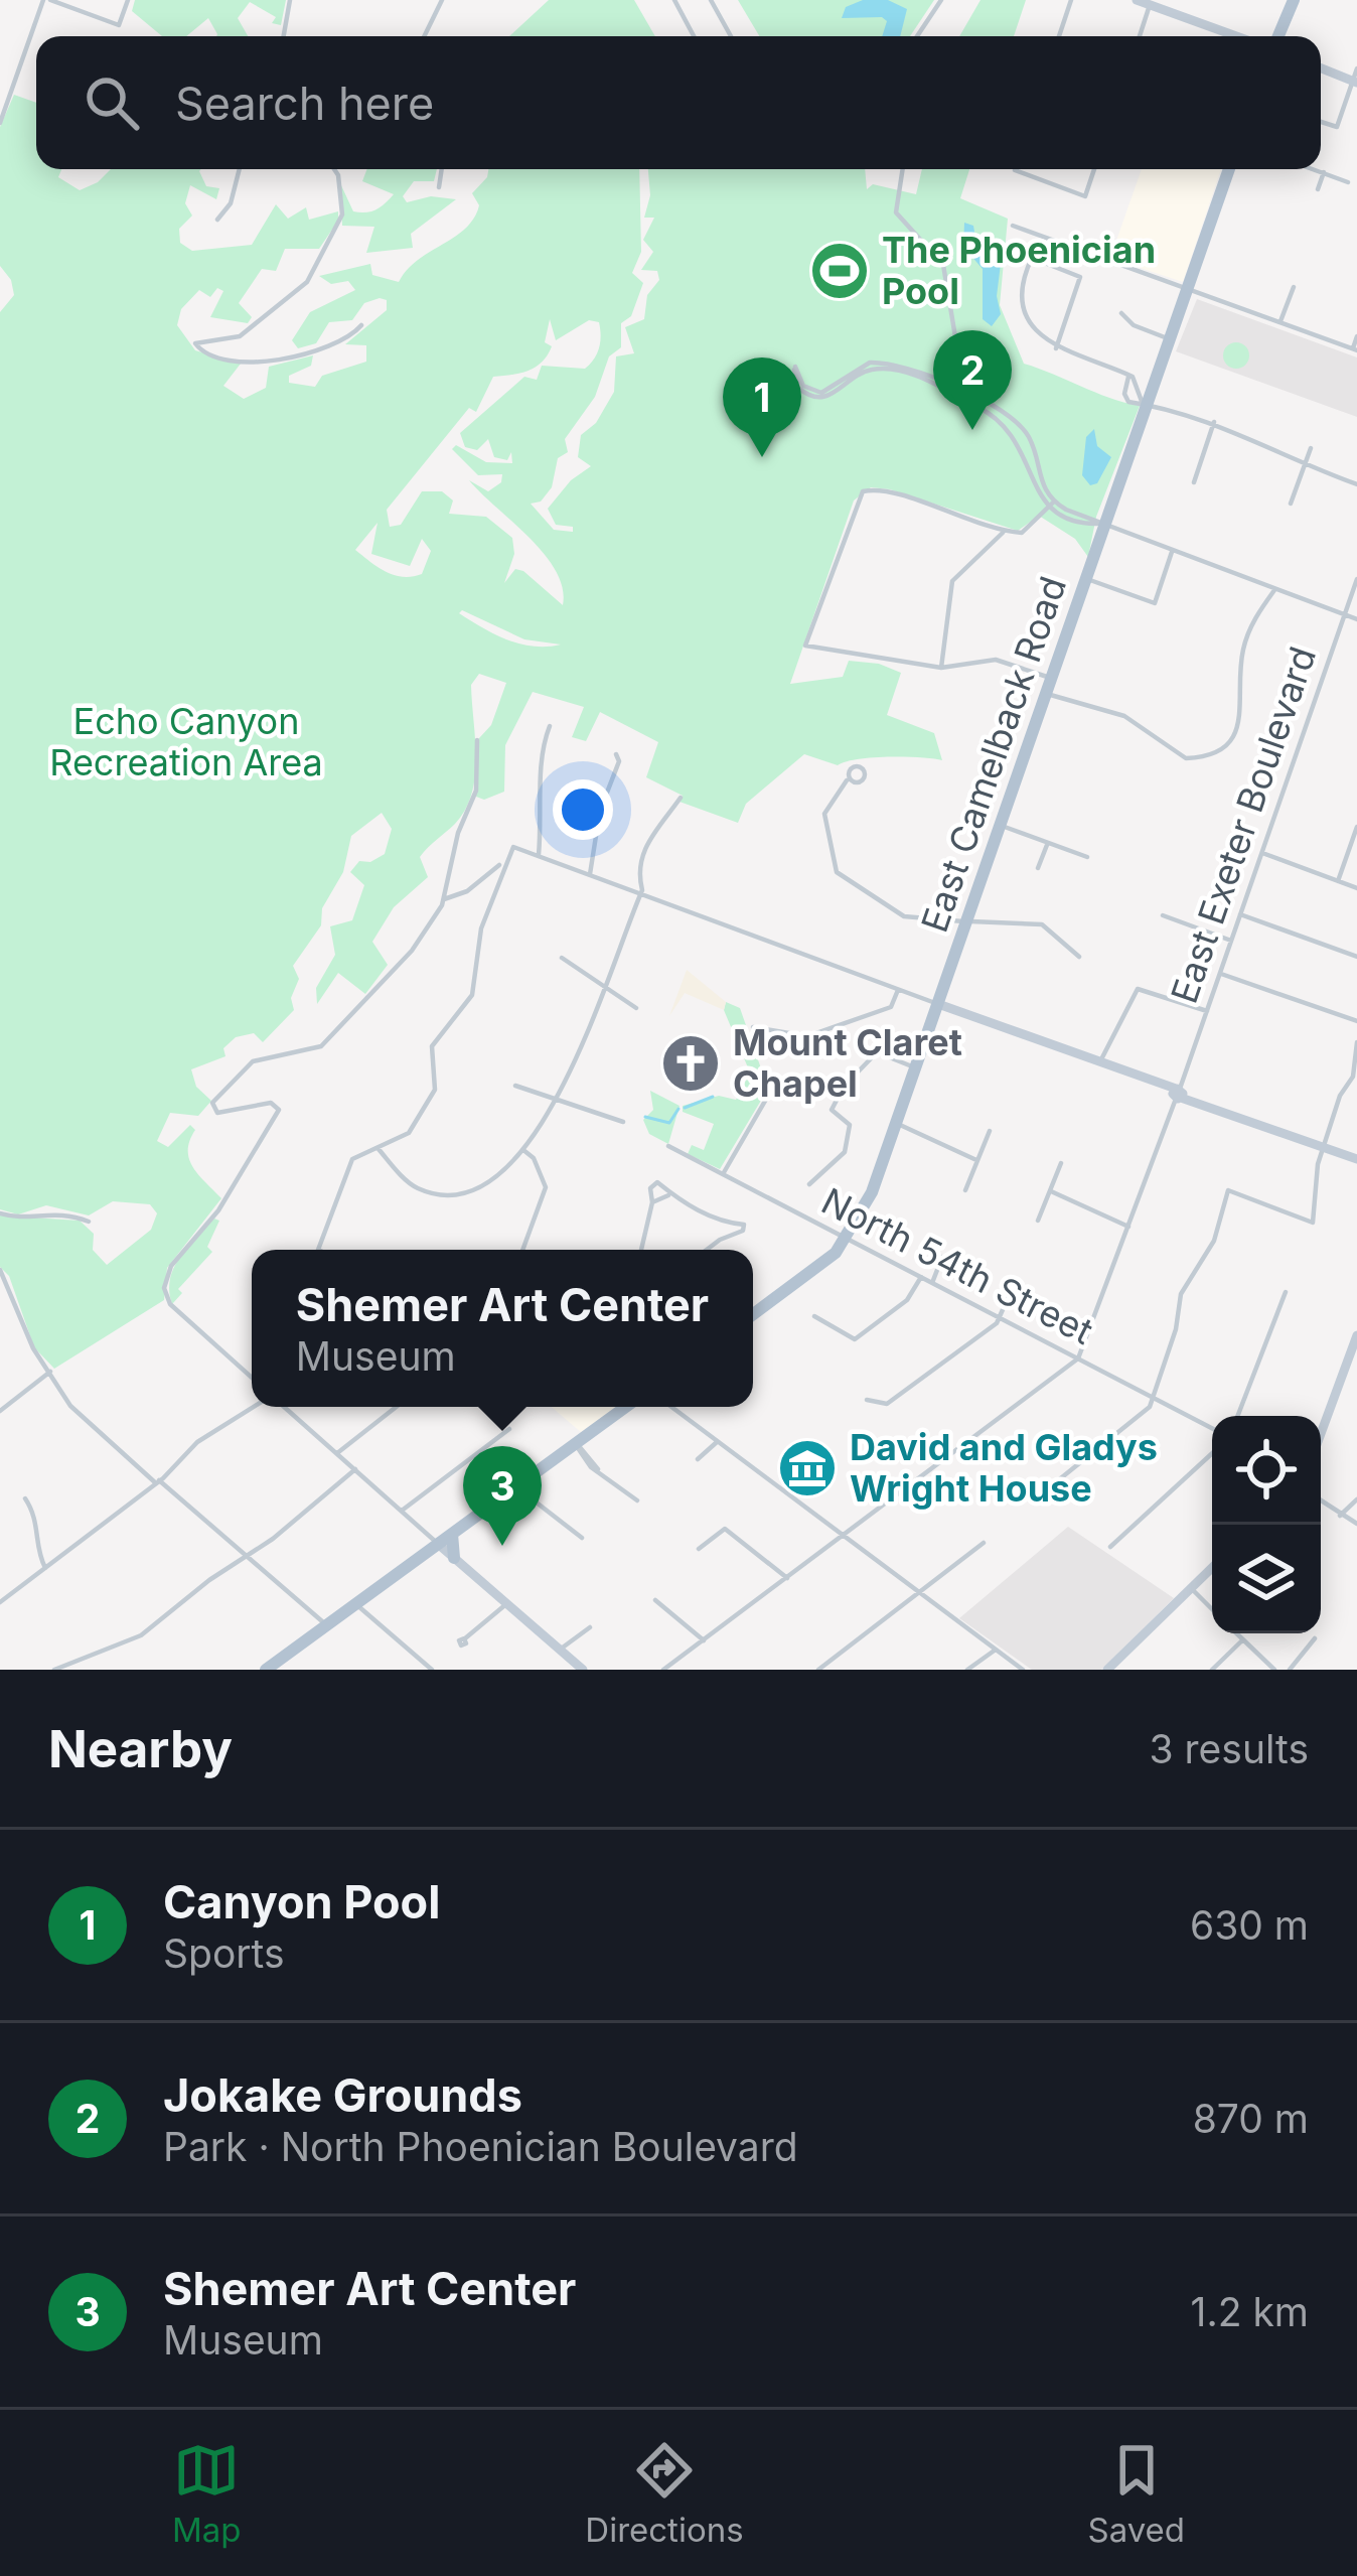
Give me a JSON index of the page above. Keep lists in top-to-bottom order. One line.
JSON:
{"streets":{"main road":["East Camelback Road"],"street":["East Exeter Boulevard","North 54th Street"]},"crossings":[["East Camelback Road","North 54th Street"],["East Exeter Boulevard","North 54th Street"]],"parks":["Echo Canyon Recreation Area"],"places":{"sports":["The Phoenician Pool"],"church":["Mount Claret Chapel"],"museum":["David and Gladys Wright House"]},"page":{"search":"Search here","pins":["2","1","3"],"popup":["Shemer Art Center","Museum"],"heading":["Nearby","3 results"],"list":[{"mark":"1","name":"Canyon Pool","note":"Sports","value":"630 m"},{"mark":"2","name":"Jokake Grounds","note":"Park · North Phoenician Boulevard","value":"870 m"},{"mark":"3","name":"Shemer Art Center","note":"Museum","value":"1.2 km"}],"nav":["Map","Directions","Saved"]}}
